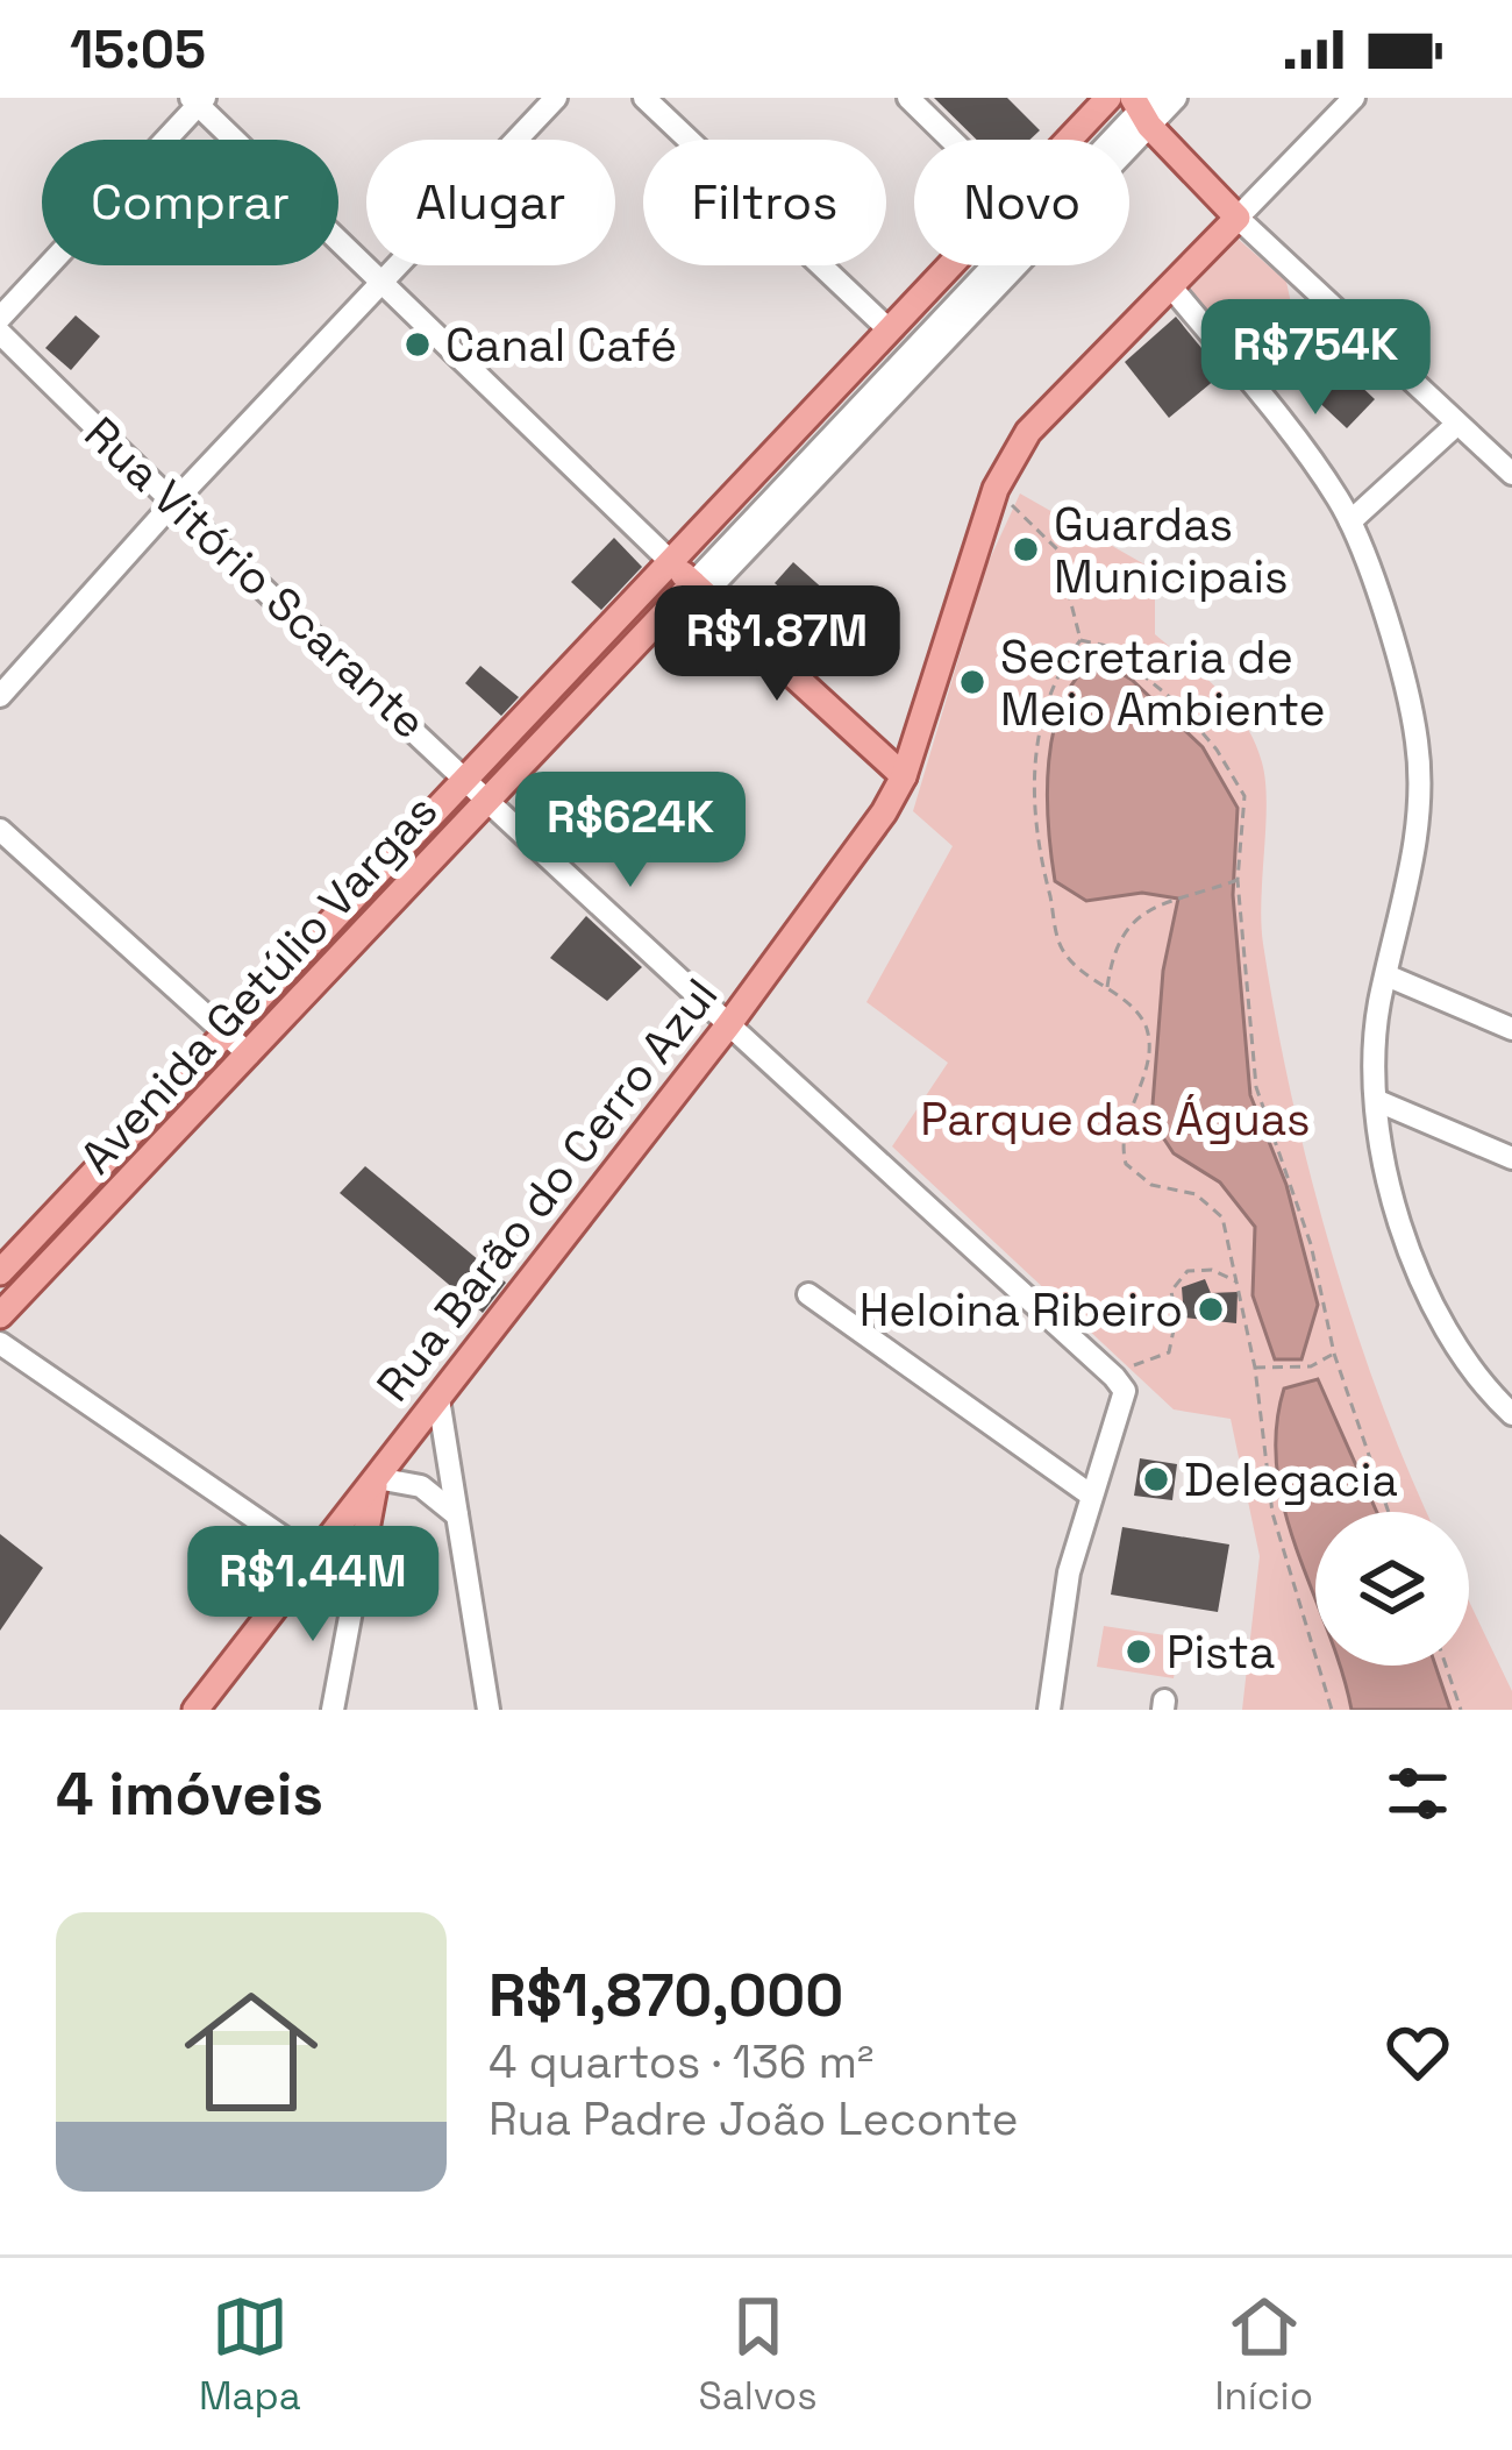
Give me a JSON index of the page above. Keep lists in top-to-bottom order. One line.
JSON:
{"streets":{"main road":["Avenida Getúlio Vargas","Rua Barão do Cerro Azul"],"street":["Rua Vitório Scarante"]},"crossings":[["Rua Vitório Scarante","Avenida Getúlio Vargas"],["Rua Vitório Scarante","Rua Barão do Cerro Azul"]],"parks":["Parque das Águas"],"places":["Canal Café","Guardas Municipais","Secretaria de Meio Ambiente","Heloina Ribeiro","Delegacia","Pista"],"page":{"status":"15:05","chip":["Comprar","Alugar","Filtros","Novo"],"price":["R$754K","R$1.87M","R$624K","R$1.44M"],"heading":"4 imóveis","list":[{"name":"R$1,870,000","note":"4 quartos · 136 m² · Rua Padre João Leconte"}],"tabs":["Mapa","Salvos","Início"]}}
